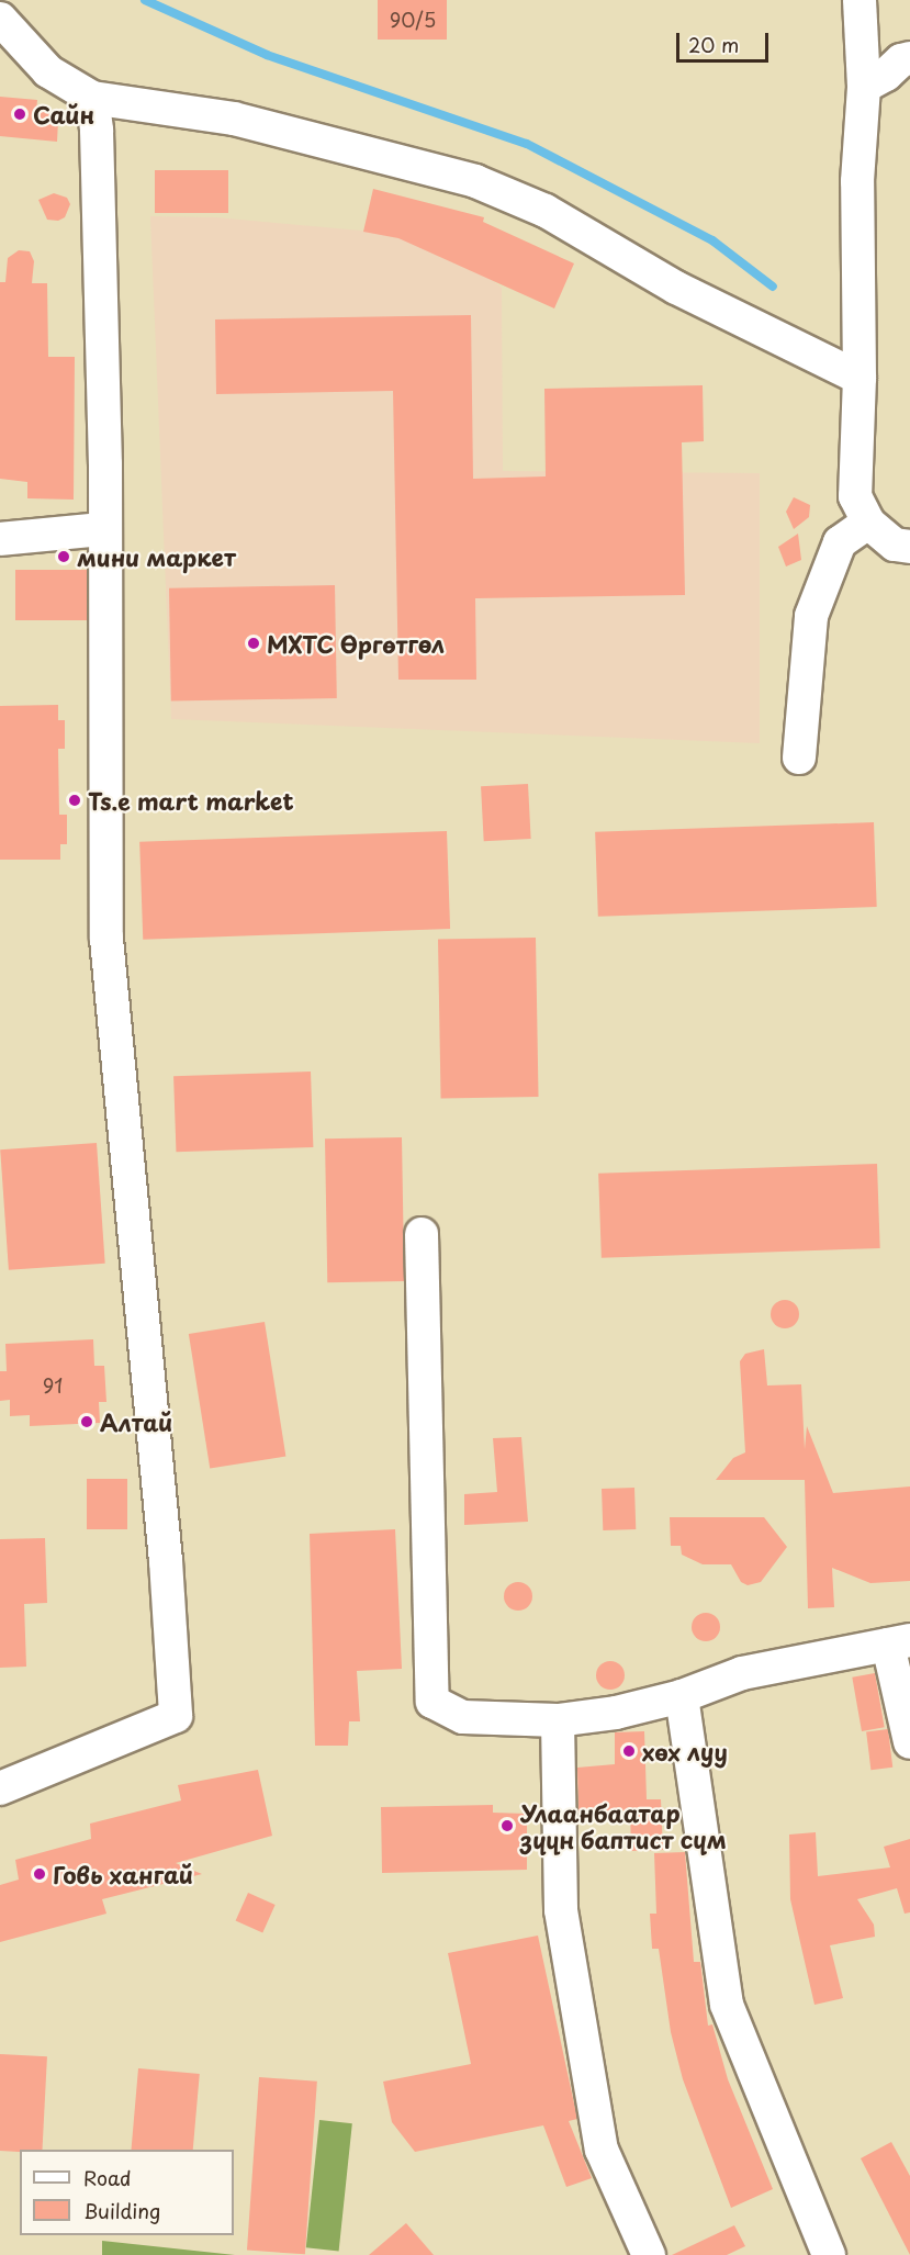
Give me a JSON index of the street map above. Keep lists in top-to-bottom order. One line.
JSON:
{"places":["Сайн","мини маркет","МХТС Өргөтгөл","Ts.e mart market","Алтай","хөх луу","Улаанбаатар зүүн баптист сүм","Говь хангай"],"house_numbers":["90/5","91"],"legend":["Road","Building"],"scale_bar":"20 m"}
